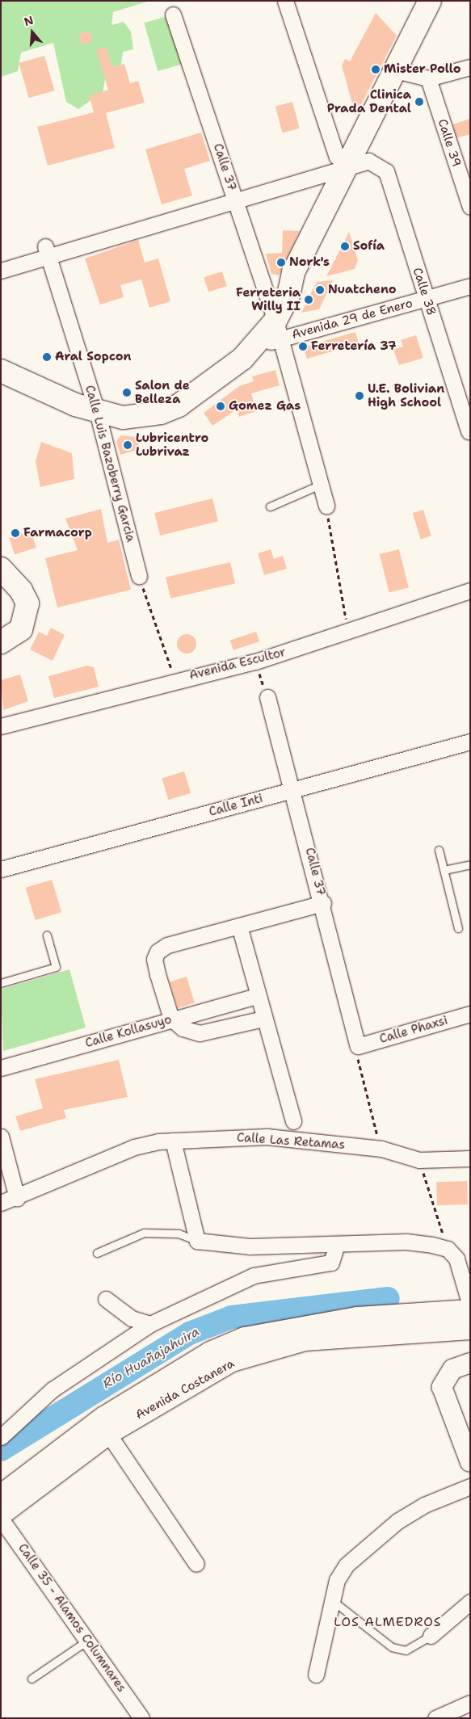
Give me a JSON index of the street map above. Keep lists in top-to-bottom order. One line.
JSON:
{"streets":{"main road":["Avenida Costanera"],"street":["Calle 39","Calle 37","Calle 38","Avenida 29 de Enero","Calle Luis Bazoberry Garcia","Avenida Escultor","Calle Inti","Calle Phaxsi","Calle Kollasuyo","Calle Las Retamas","Calle 35 - Alamos Columnares"]},"crossings":[["Calle 37","Avenida 29 de Enero"],["Calle 37","Calle Inti"],["Calle 37","Calle Phaxsi"],["Calle 38","Avenida 29 de Enero"]],"districts":["LOS ALMEDROS"],"water":["Río Huañajahuira"],"places":["Mister Pollo","Clinica Prada Dental","Sofía","Nork's","Nuatcheno","Ferreteria Willy II","Ferretería 37","Aral Sopcon","Salon de Belleza","U.E. Bolivian High School","Gomez Gas","Lubricentro Lubrivaz","Farmacorp"],"north":"top"}
